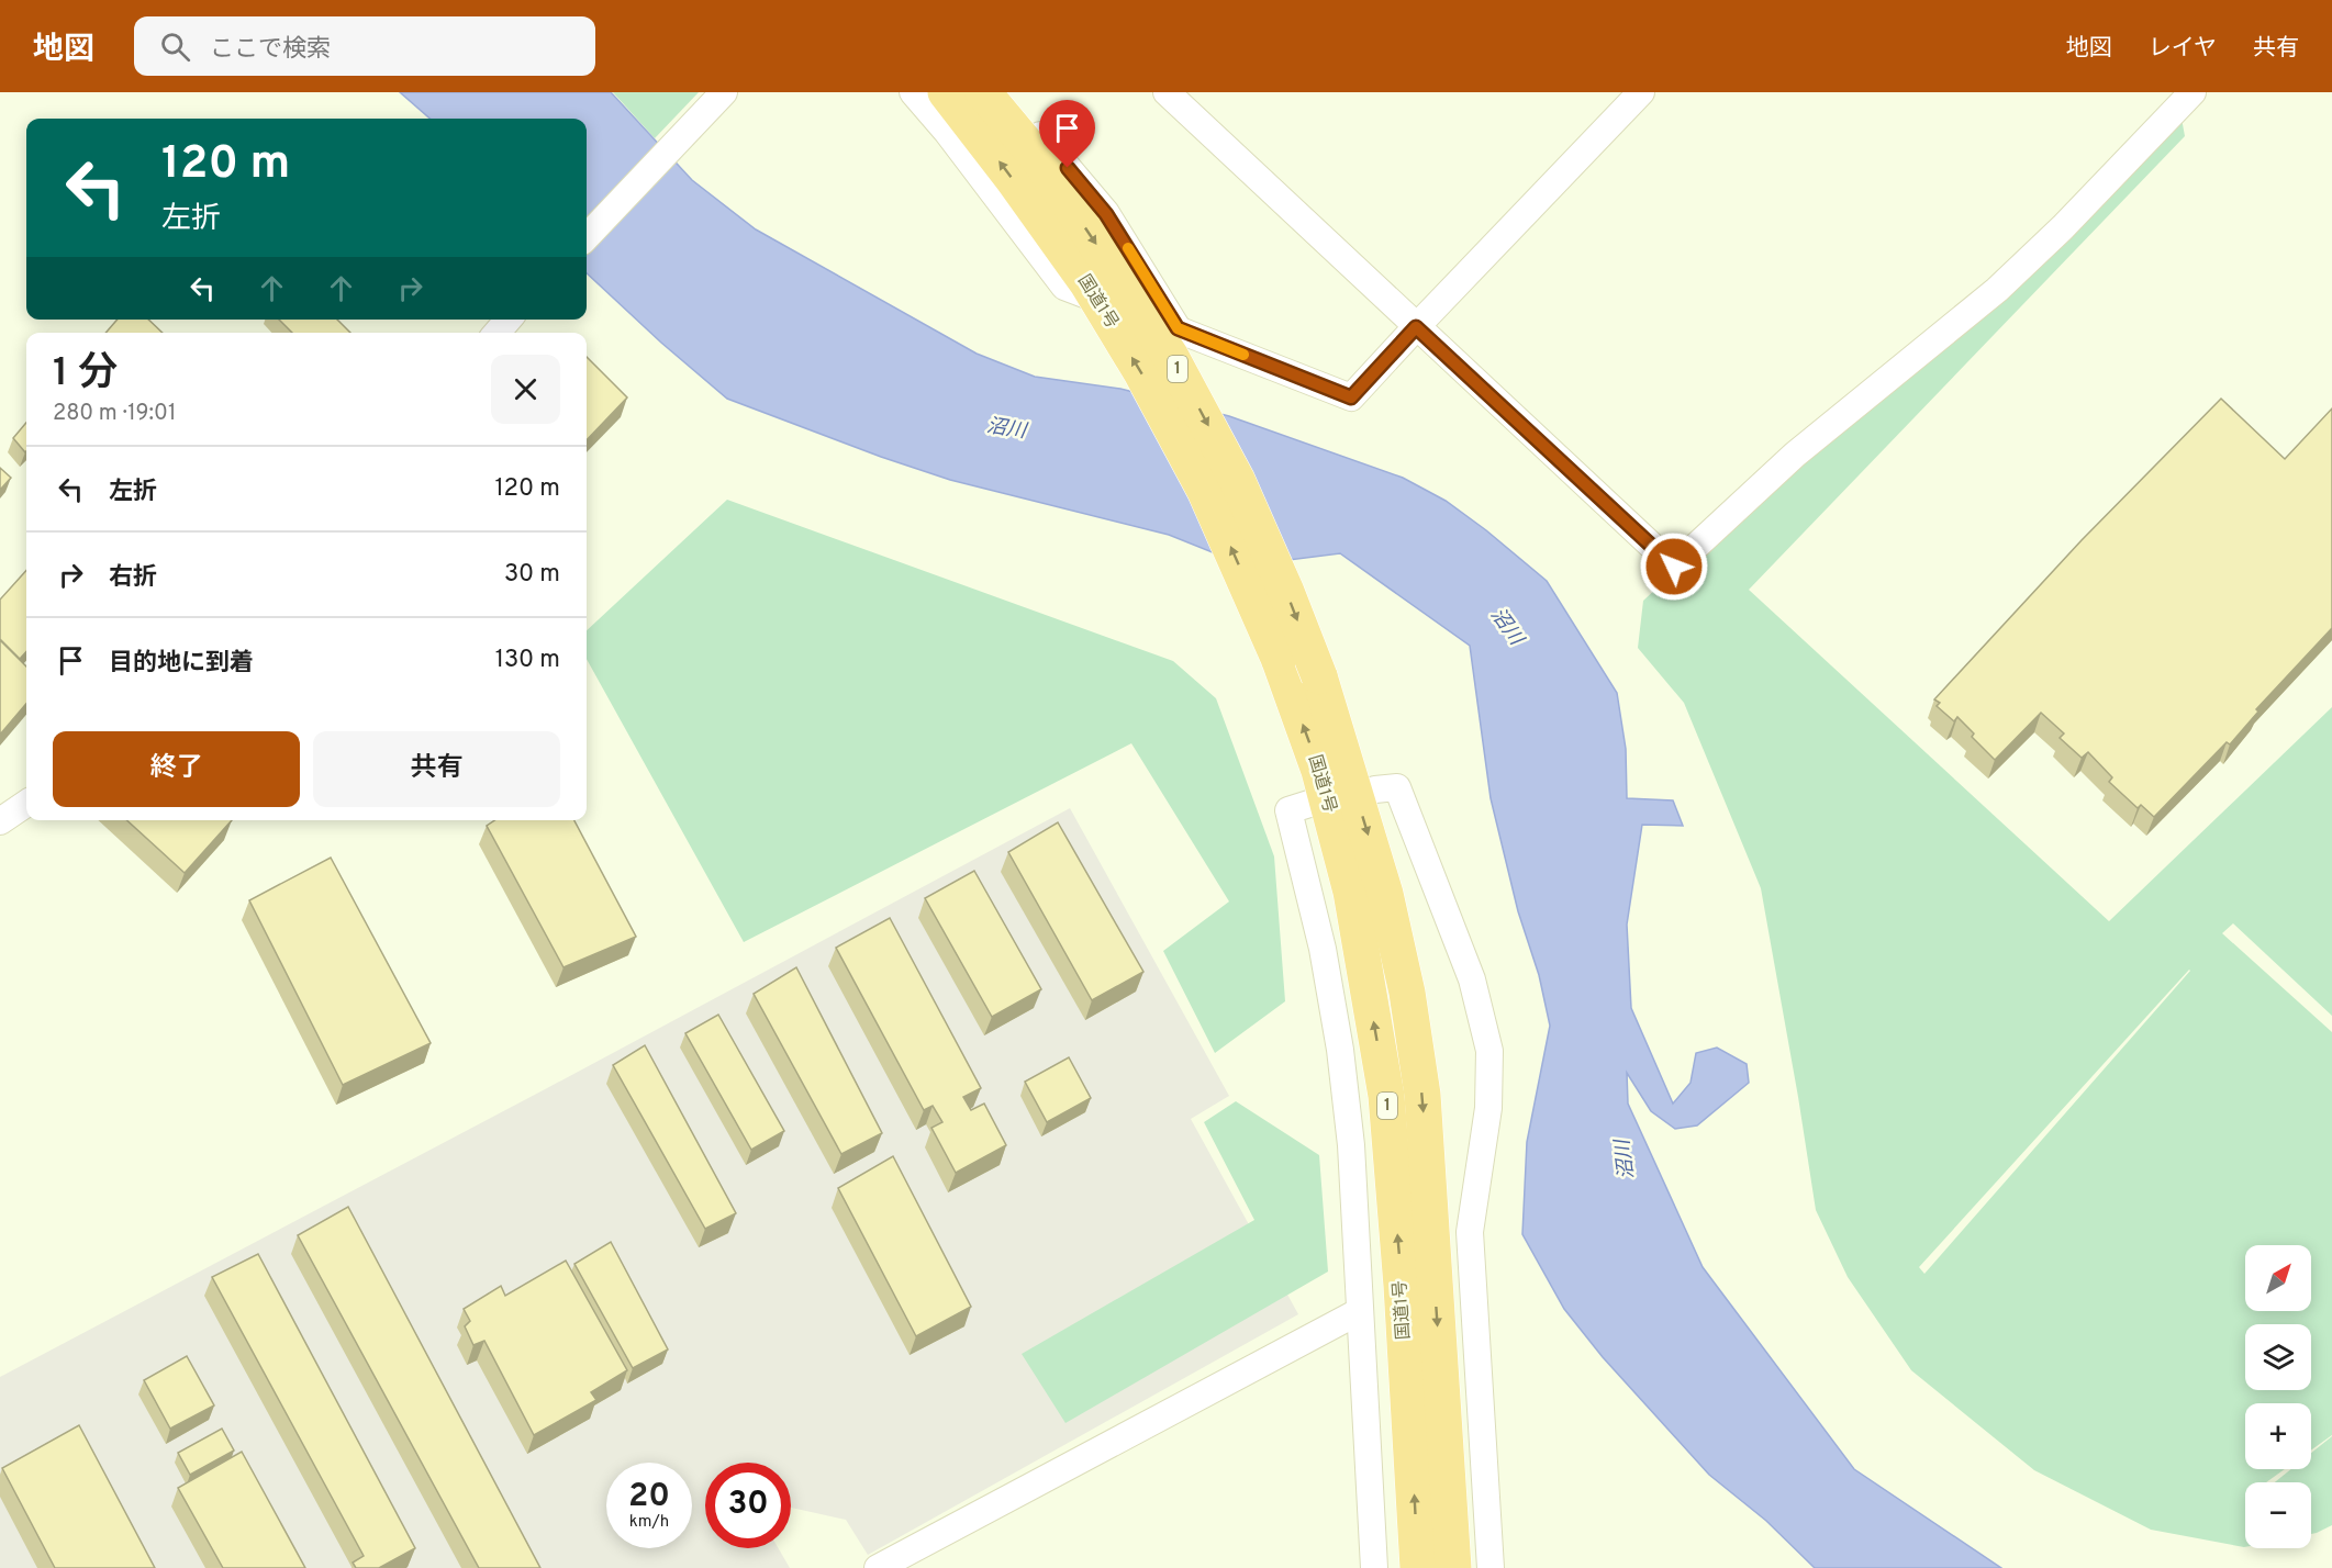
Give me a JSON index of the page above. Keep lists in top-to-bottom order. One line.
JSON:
{"streets":{"highway":["国道1号","1"]},"water":["沼川"],"north":"top right","page":{"header":"地図","search":"ここで検索","nav":["地図","レイヤ","共有"],"turn":["120 m","左折"],"heading":["1 分","280 m · 19:01"],"list":[{"name":"左折","value":"120 m"},{"name":"右折","value":"30 m"},{"name":"目的地に到着","value":"130 m"}],"buttons":["終了","共有"],"map_buttons":["+","−"],"speed":"20 km/h","limit":"30"}}
